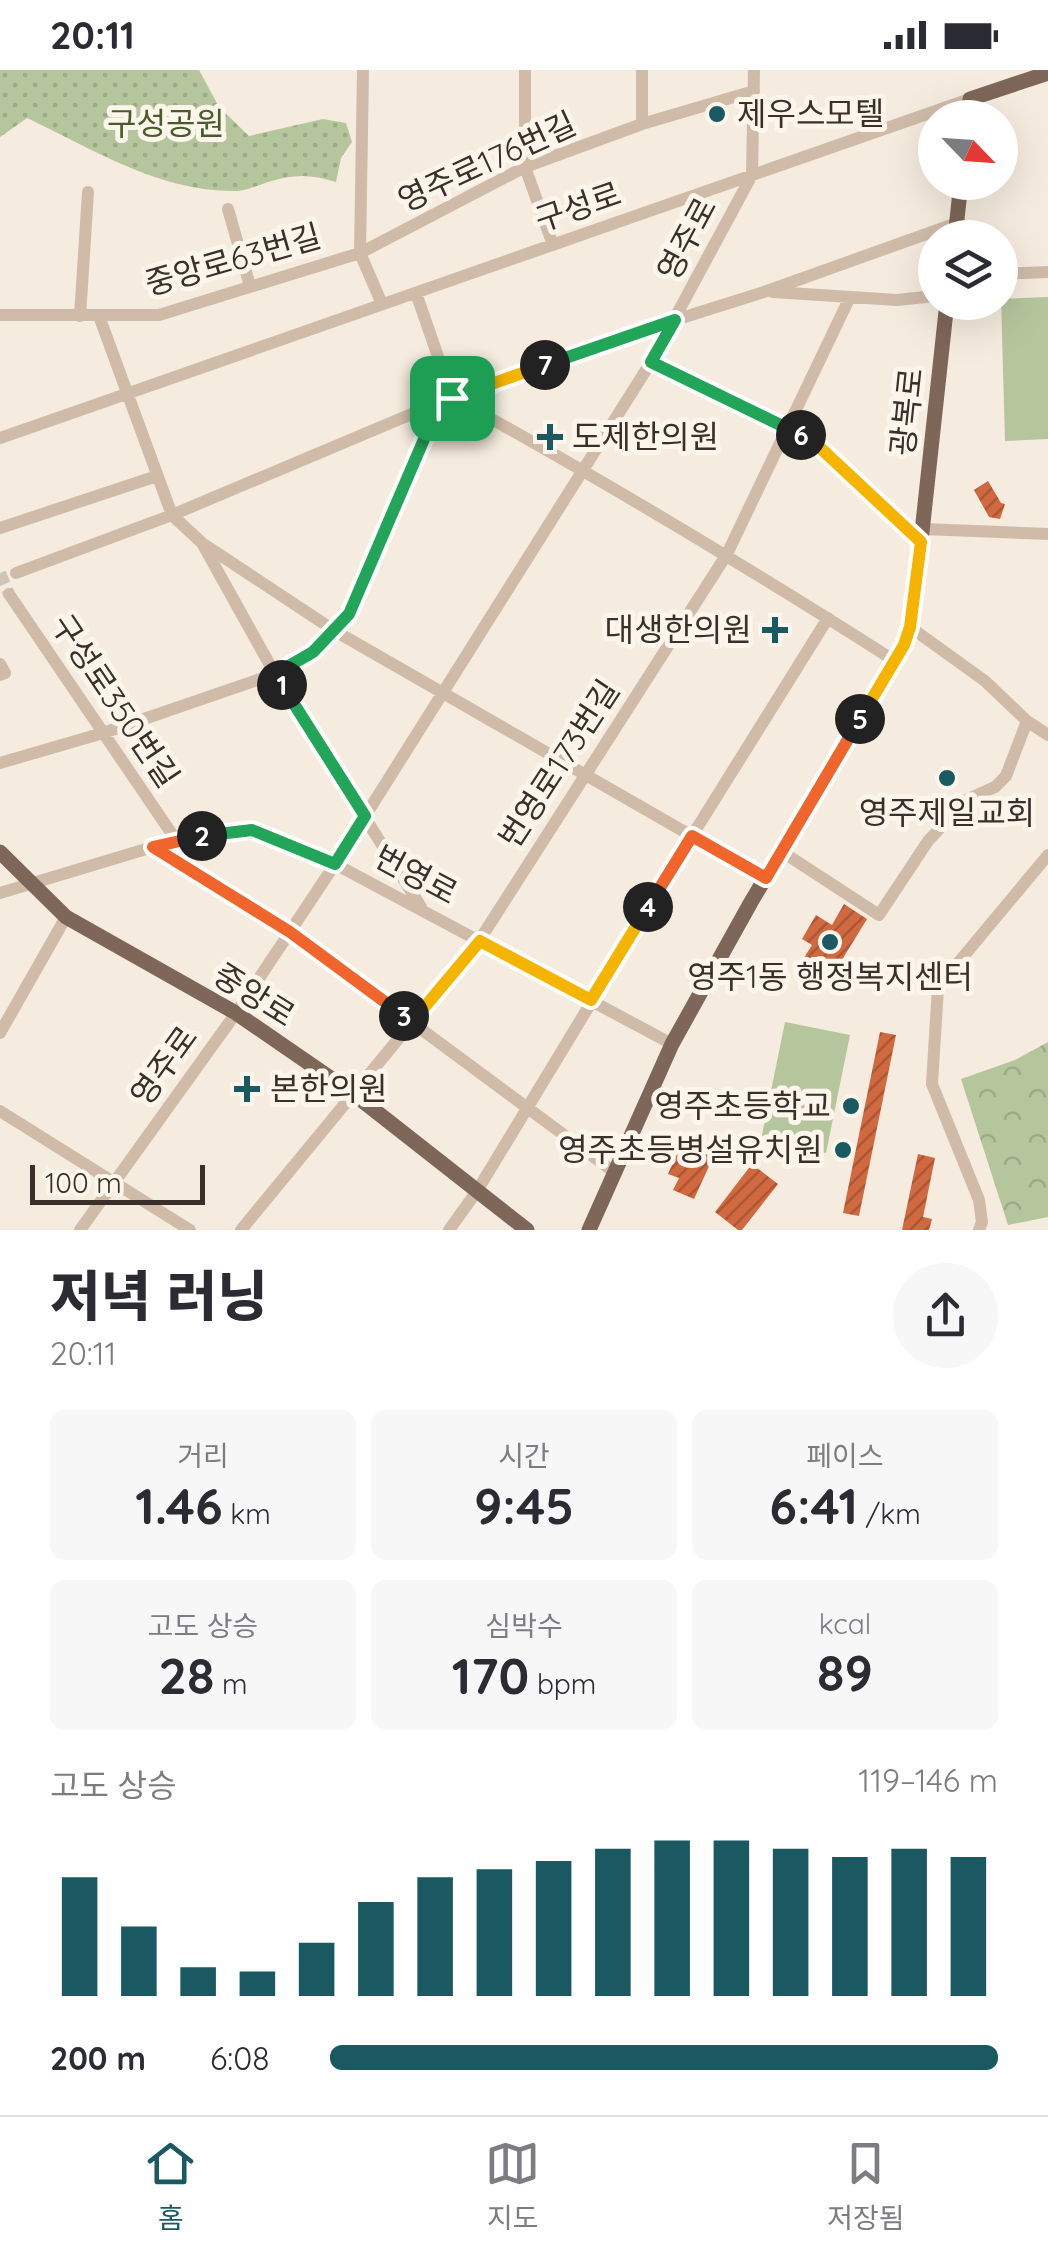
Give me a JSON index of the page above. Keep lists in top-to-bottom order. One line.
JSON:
{"streets":{"main road":["구성로","광복로","중앙로"],"street":["영주로176번길","영주로","중앙로63번길","구성로350번길","번영로173번길","번영로"]},"crossings":[["영주로176번길","영주로"],["영주로176번길","중앙로63번길"],["구성로","영주로"],["영주로","번영로"],["영주로","중앙로"],["광복로","번영로"],["구성로350번길","번영로"],["번영로173번길","번영로"],["번영로","중앙로"]],"parks":["구성공원"],"places":{"other":["제우스모텔","영주제일교회","영주1동 행정복지센터","영주초등학교","영주초등병설유치원"],"health":["도제한의원","대생한의원","본한의원"]},"scale_bar":"100 m","north":"bottom right","page":{"status":"20:11","pins":["7","6","1","5","2","4","3"],"scale":"100 m","heading":["저녁 러닝","20:11"],"stats":[["거리","1.46 km"],["시간","9:45"],["페이스","6:41 /km"],["고도 상승","28 m"],["심박수","170 bpm"],["kcal","89"]],"chart":["고도 상승","119–146 m"],"list":[{"name":"200 m","note":"6:08"}],"tabs":["홈","지도","저장됨"]}}
